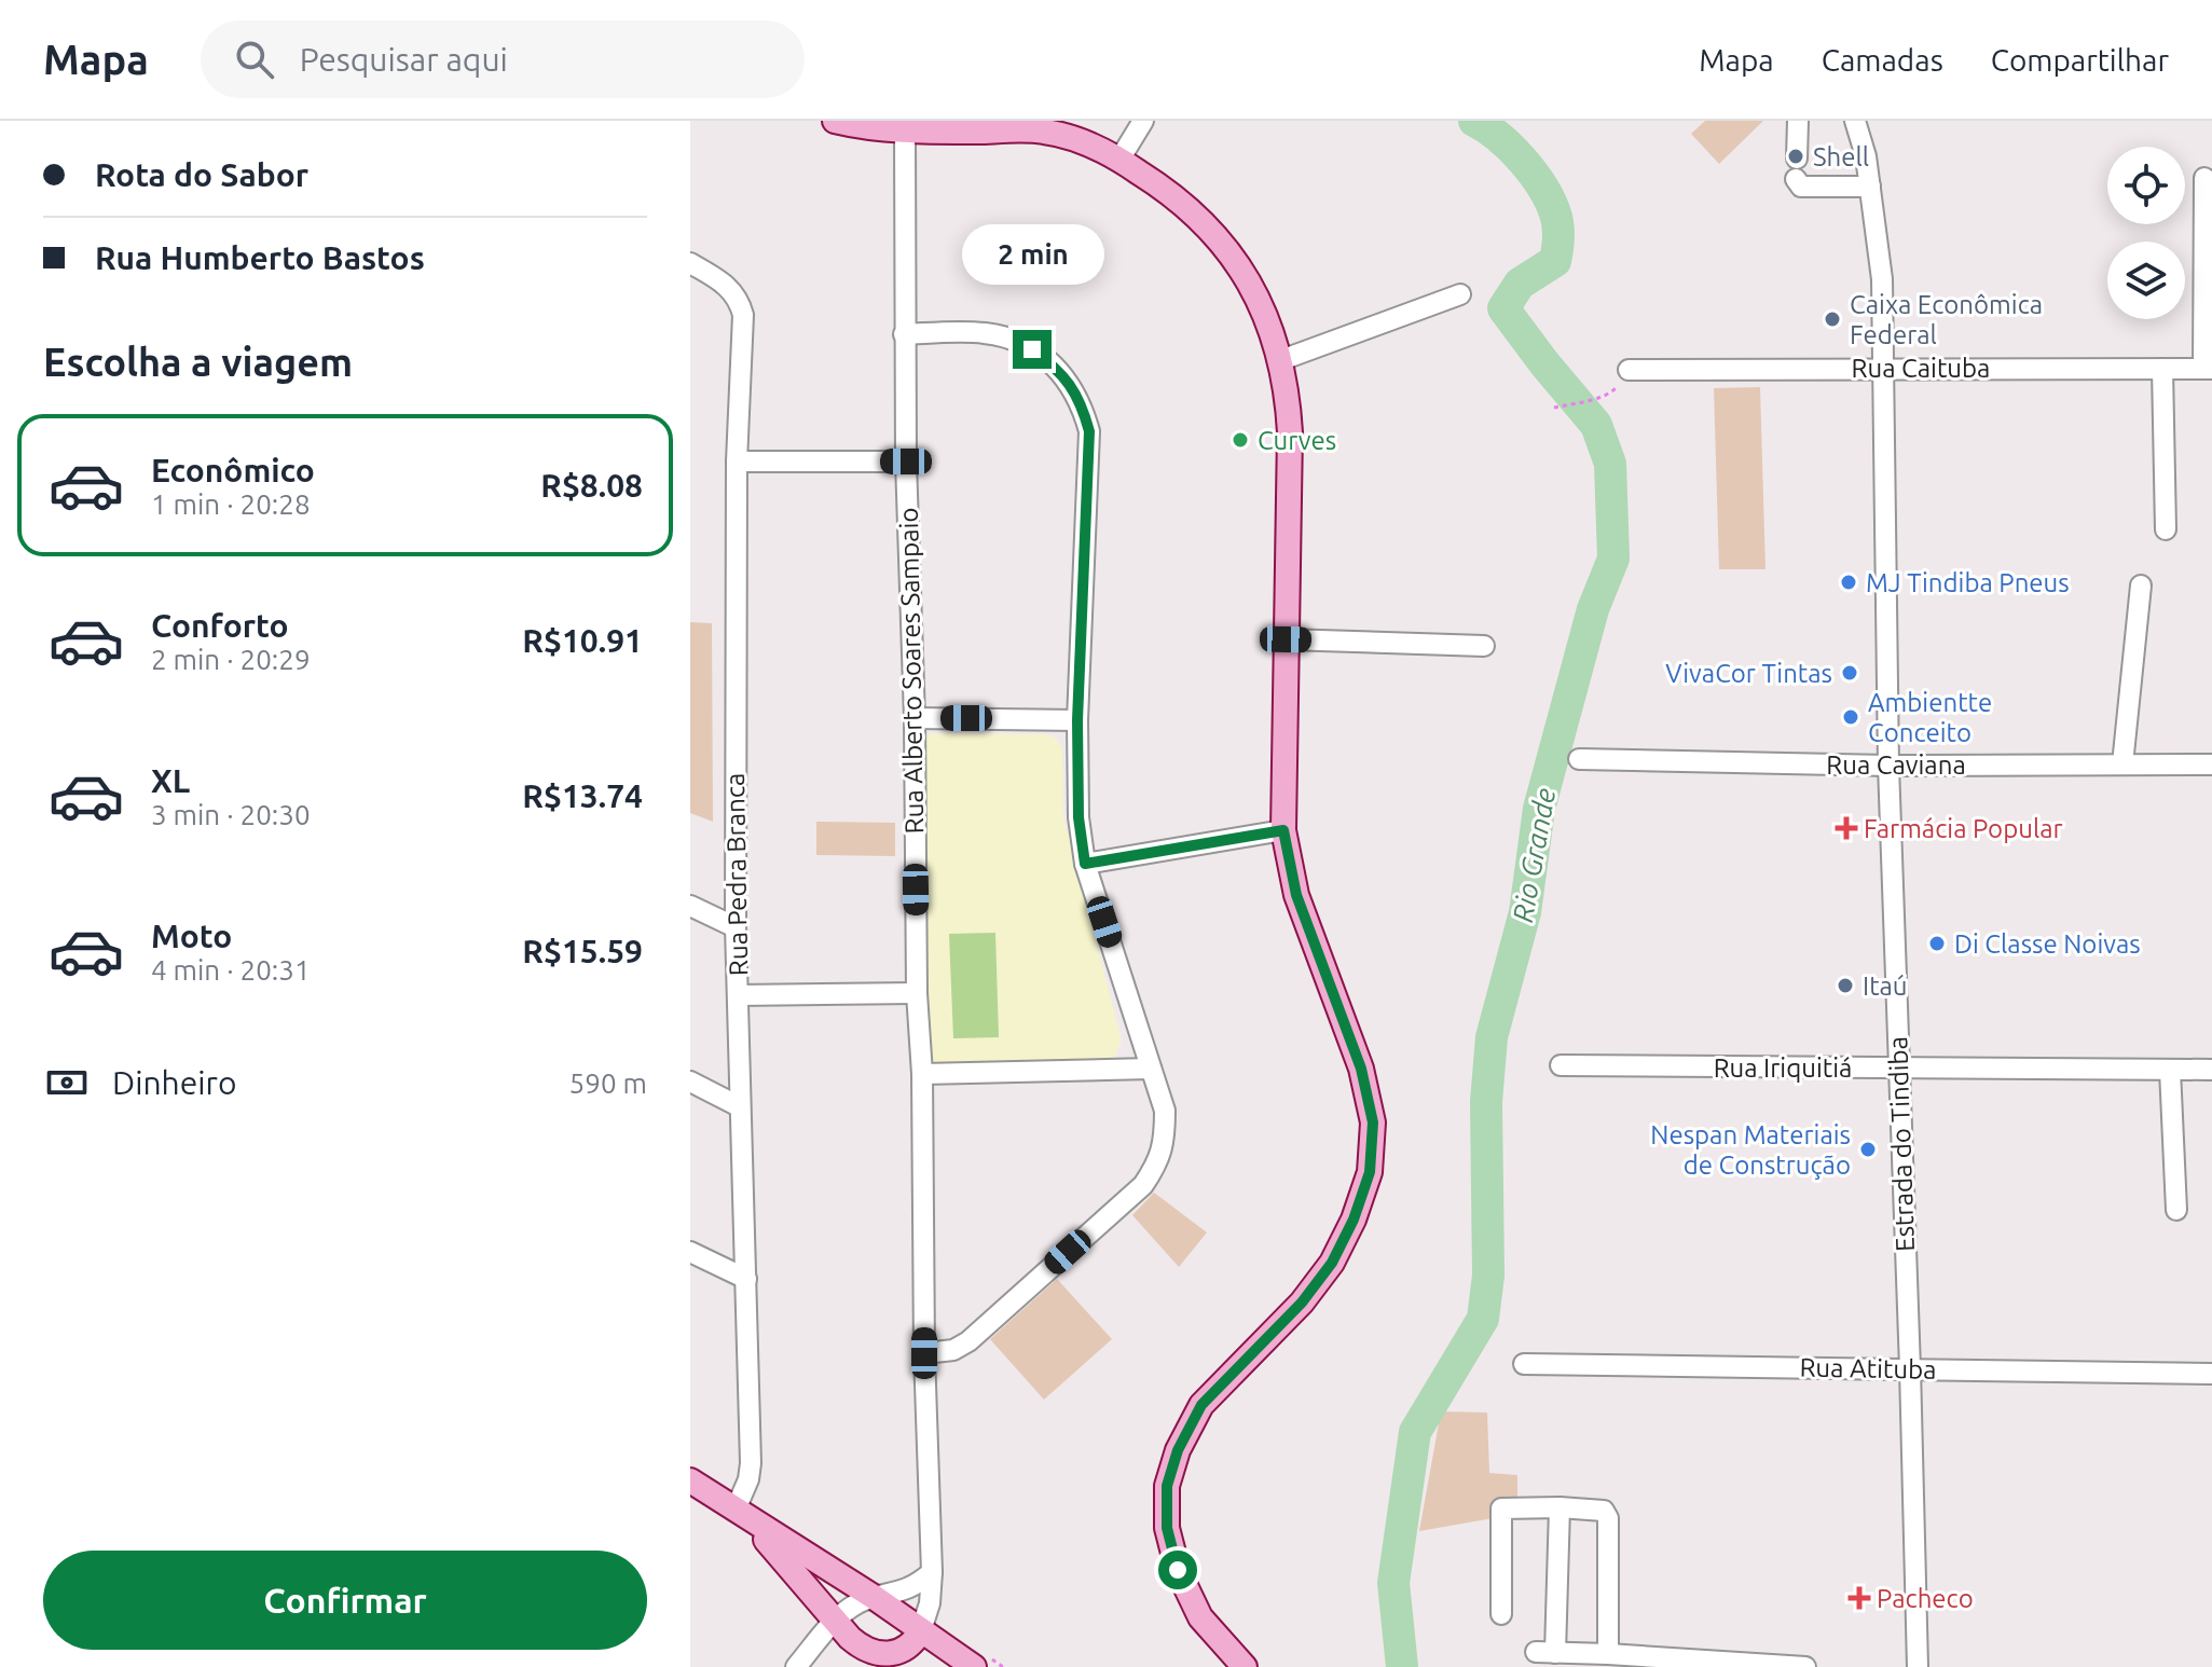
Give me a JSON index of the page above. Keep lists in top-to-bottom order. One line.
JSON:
{"streets":{"street":["Rua Caituba","Rua Alberto Soares Sampaio","Rua Caviana","Rua Pedra Branca","Rua Iriquitiá","Estrada do Tindiba","Rua Atituba"]},"crossings":[["Rua Caituba","Estrada do Tindiba"],["Rua Caviana","Estrada do Tindiba"],["Rua Iriquitiá","Estrada do Tindiba"],["Estrada do Tindiba","Rua Atituba"]],"water":["Rio Grande"],"places":{"other":["Shell","Caixa Econômica Federal","Curves","MJ Tindiba Pneus","VivaCor Tintas","Ambientte Conceito","Di Classe Noivas","Itaú","Nespan Materiais de Construção"],"health":["Farmácia Popular","Pacheco"]},"page":{"header":"Mapa","search":"Pesquisar aqui","nav":["Mapa","Camadas","Compartilhar"],"banner":["Rota do Sabor","Rua Humberto Bastos"],"bubble":"2 min","heading":"Escolha a viagem","list":[{"name":"Econômico","note":"1 min · 20:28","value":"R$8.08"},{"name":"Conforto","note":"2 min · 20:29","value":"R$10.91"},{"name":"XL","note":"3 min · 20:30","value":"R$13.74"},{"name":"Moto","note":"4 min · 20:31","value":"R$15.59"}],"pay":["Dinheiro","590 m"],"buttons":"Confirmar"}}
